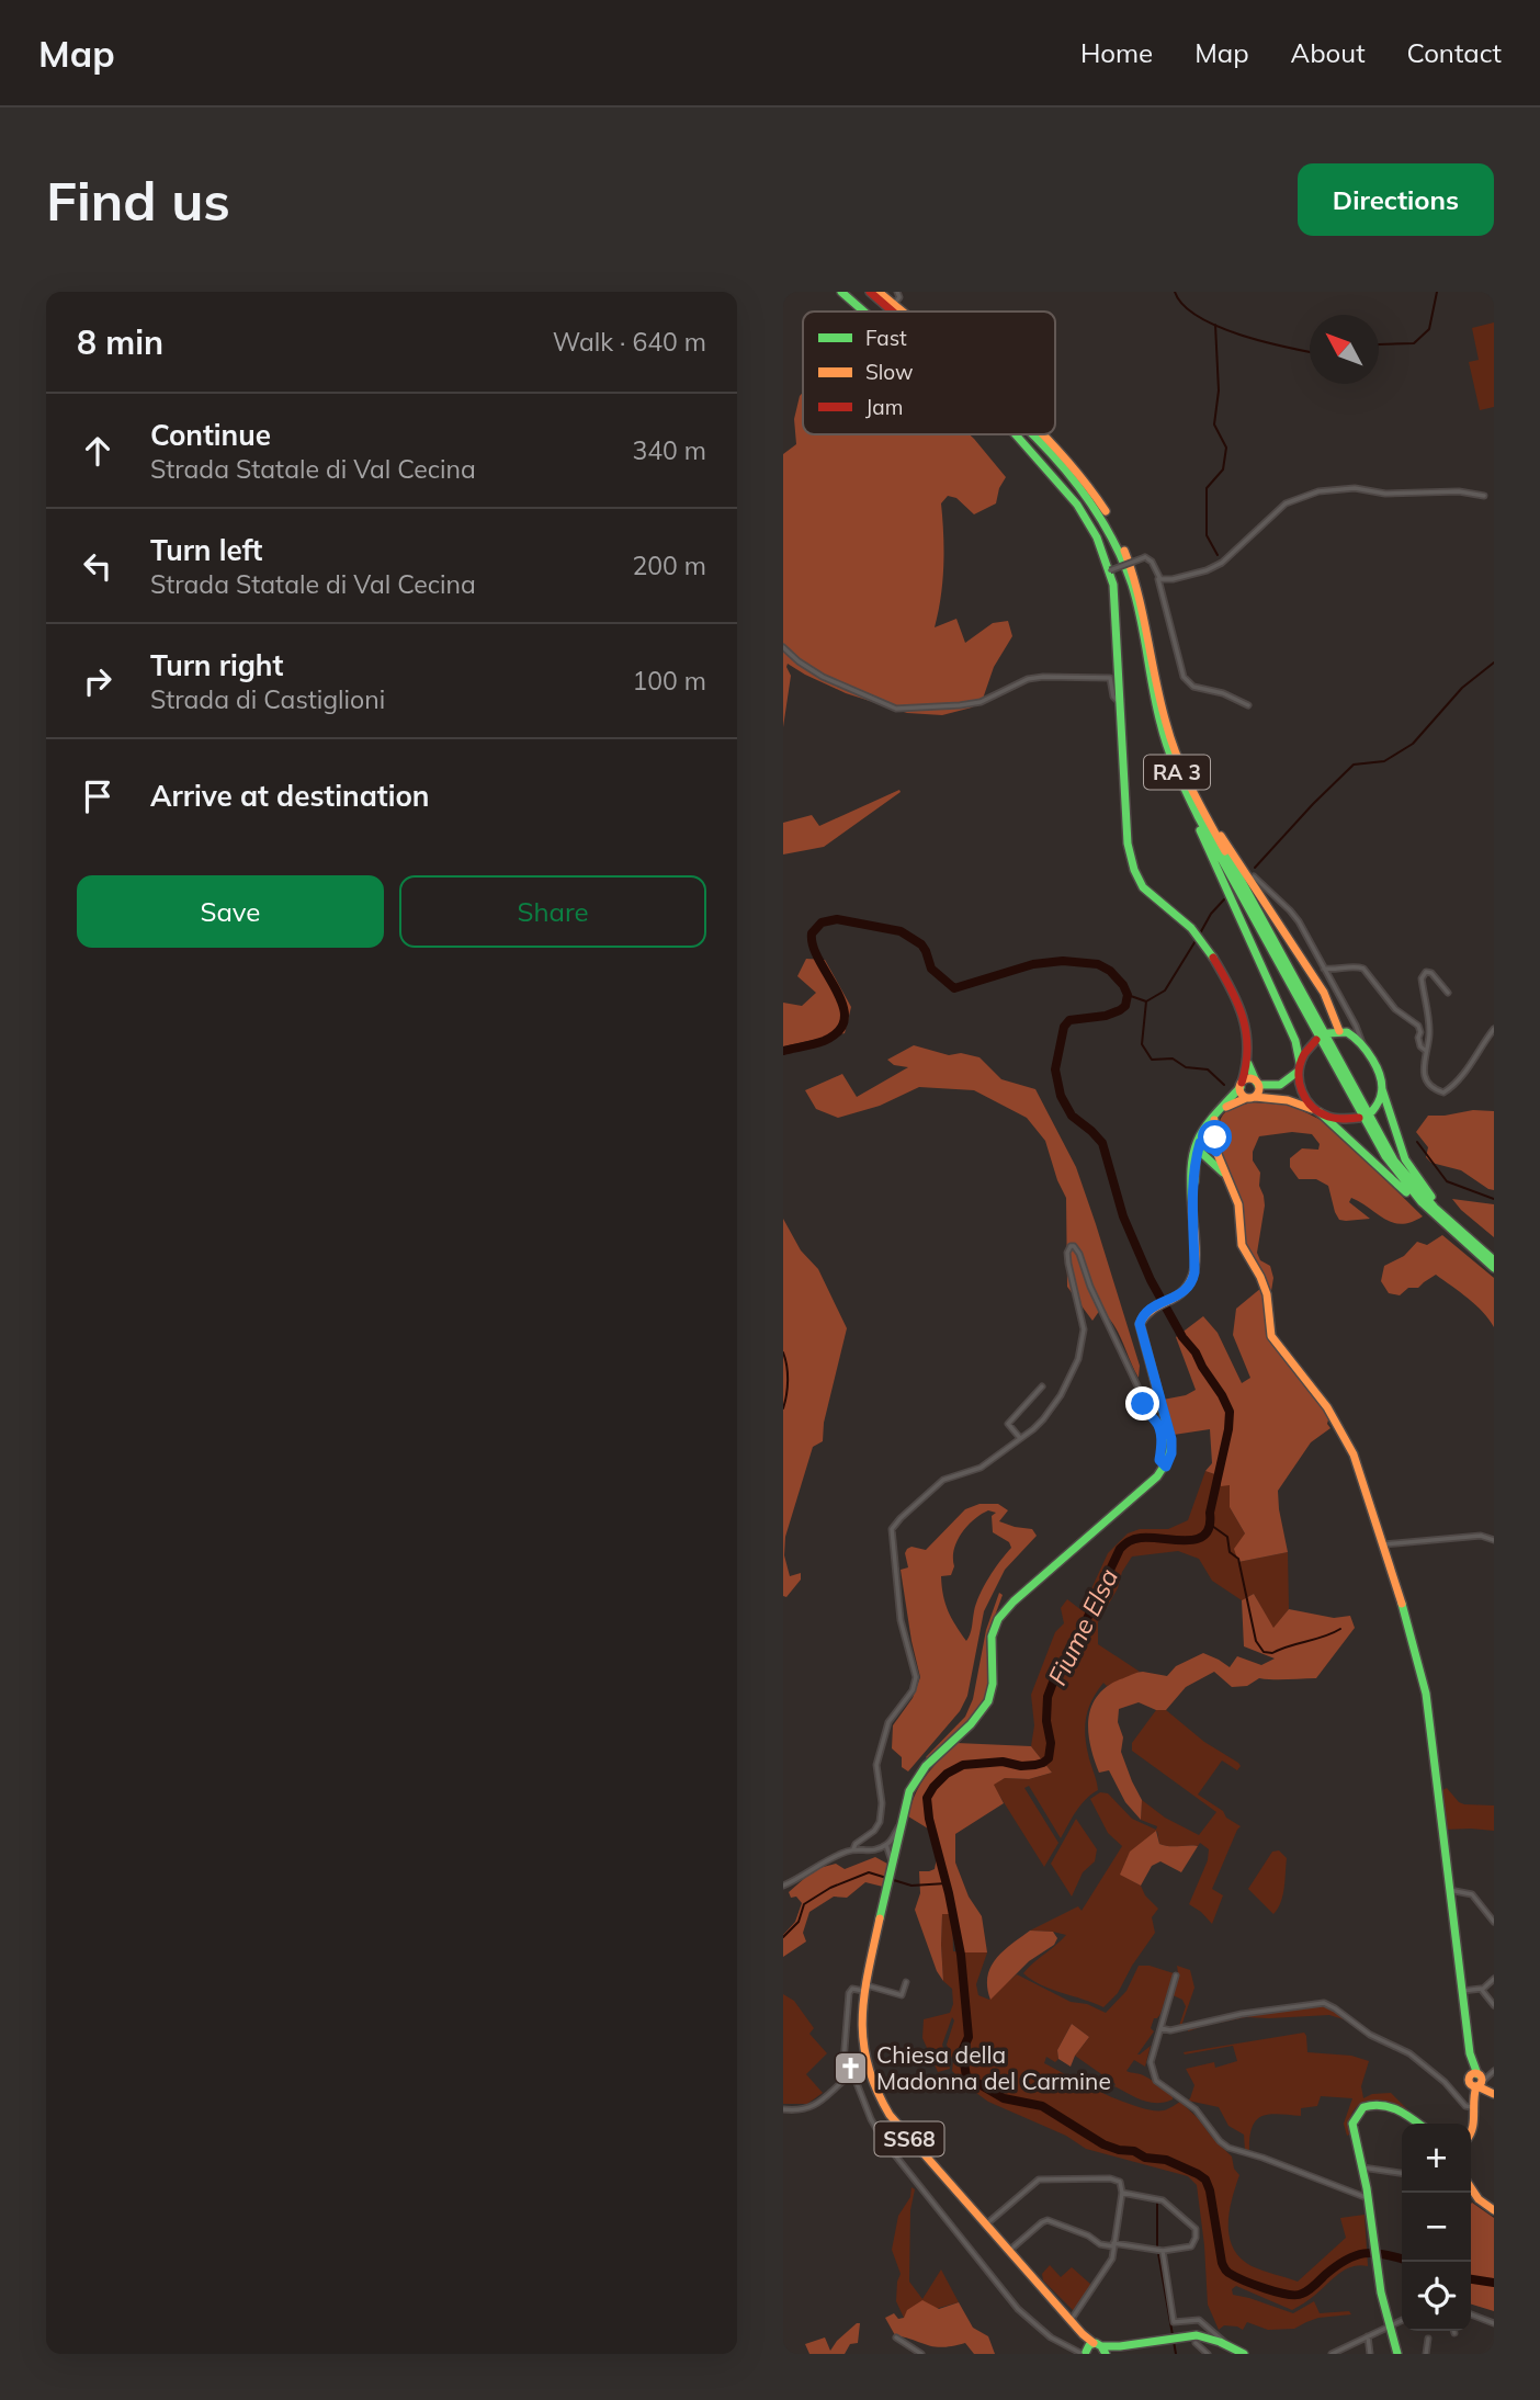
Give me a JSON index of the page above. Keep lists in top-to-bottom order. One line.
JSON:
{"streets":{"main road":["RA 3","SS68"]},"water":["Fiume Elsa"],"places":{"church":["Chiesa della Madonna del Carmine"]},"legend":["Fast","Slow","Jam"],"north":"top left","page":{"header":"Map","nav":["Home","Map","About","Contact"],"buttons":["Directions",["Save","Share"]],"title":"Find us","heading":["8 min","Walk · 640 m"],"list":[["Continue","Strada Statale di Val Cecina","340 m"],["Turn left","Strada Statale di Val Cecina","200 m"],["Turn right","Strada di Castiglioni","100 m"],"Arrive at destination"],"map_buttons":["+","−"]}}
